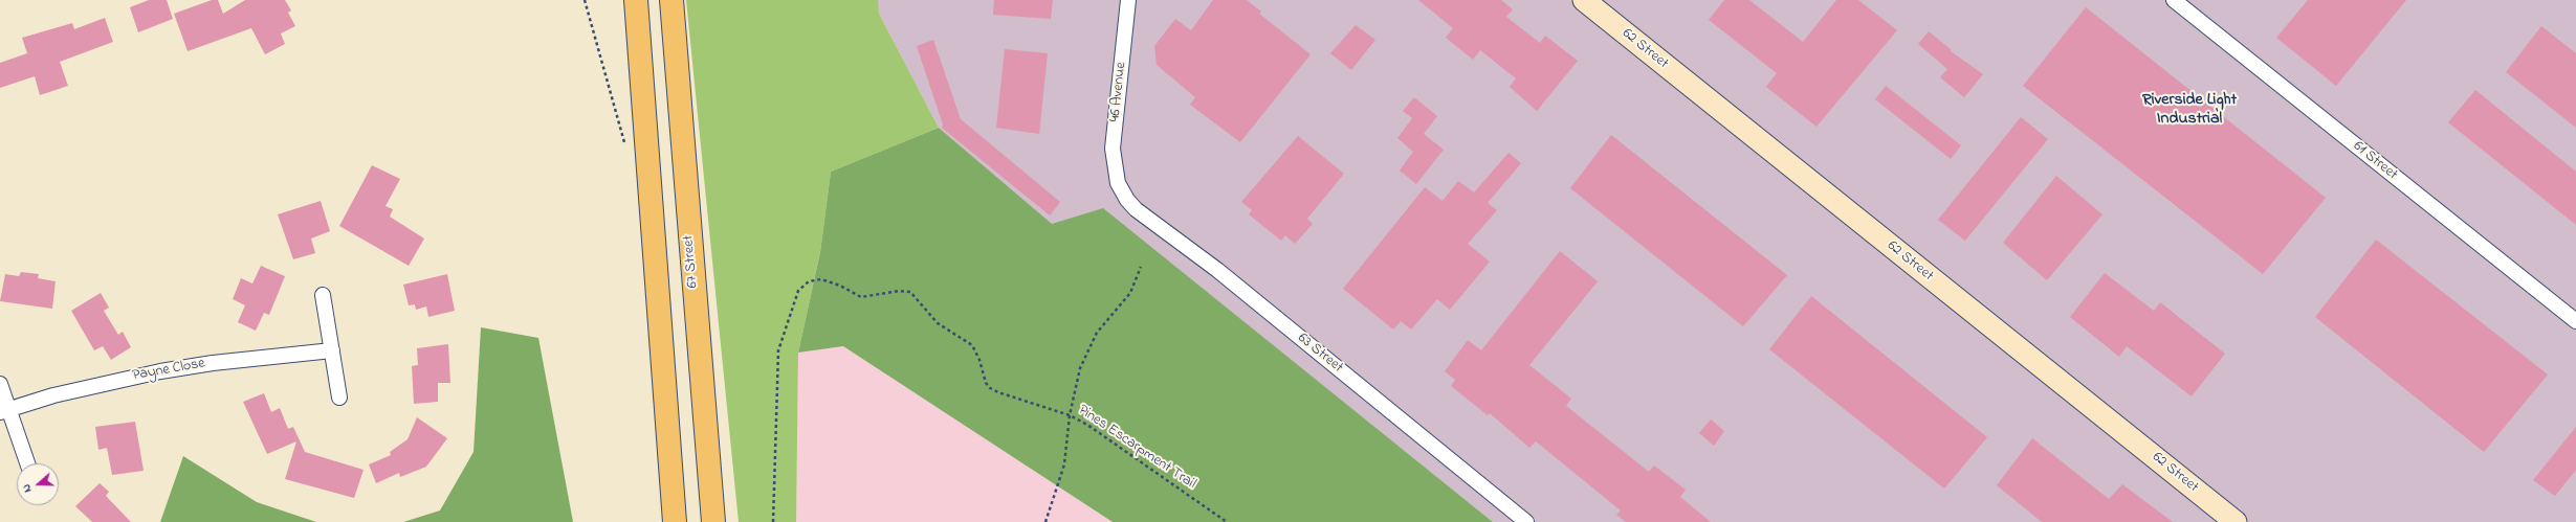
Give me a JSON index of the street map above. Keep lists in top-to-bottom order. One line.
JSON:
{"streets":{"main road":["67 Street"],"street":["62 Street","46 Avenue","61 Street","63 Street","Payne Close"],"path":["Pines Escarpment Trail"]},"crossings":[["46 Avenue","63 Street"]],"districts":["Riverside Light Industrial"],"north":"left"}
